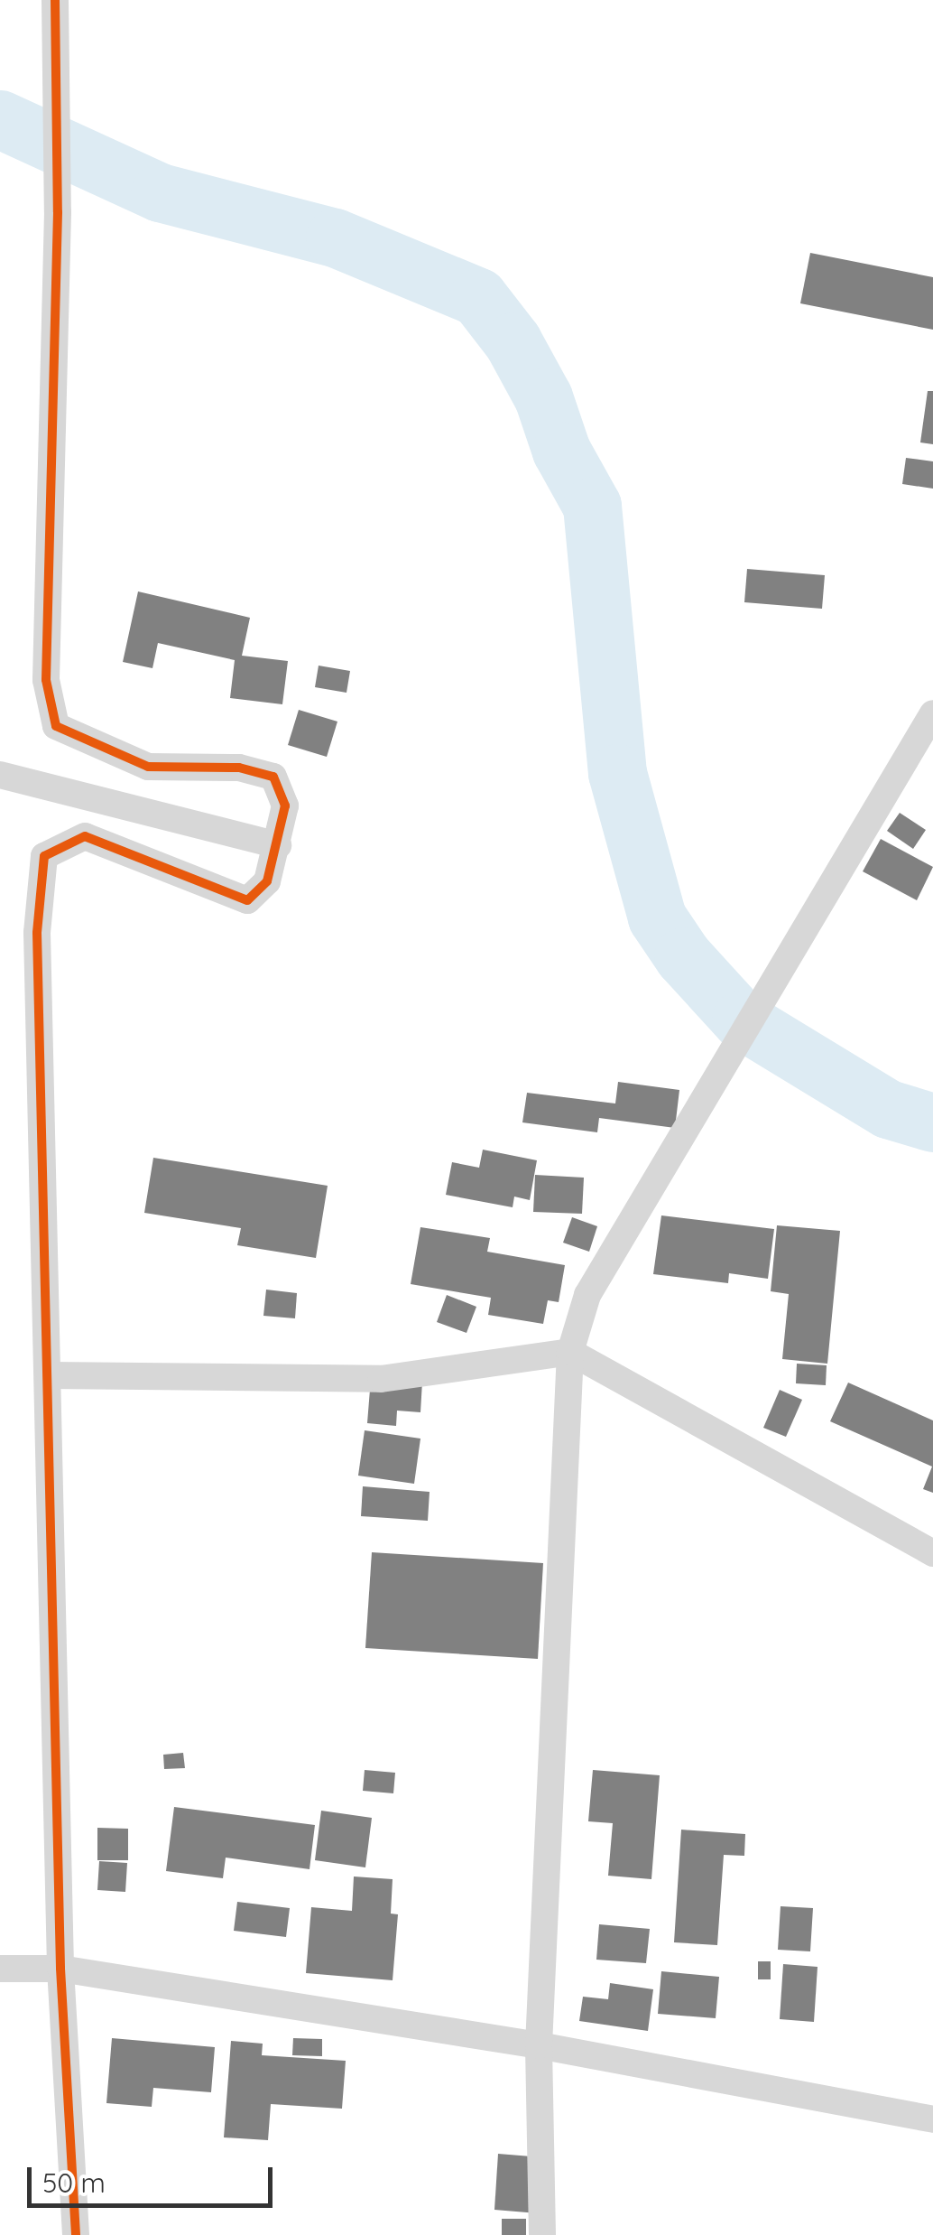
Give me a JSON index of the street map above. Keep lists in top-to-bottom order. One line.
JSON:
{"scale_bar":"50 m"}
